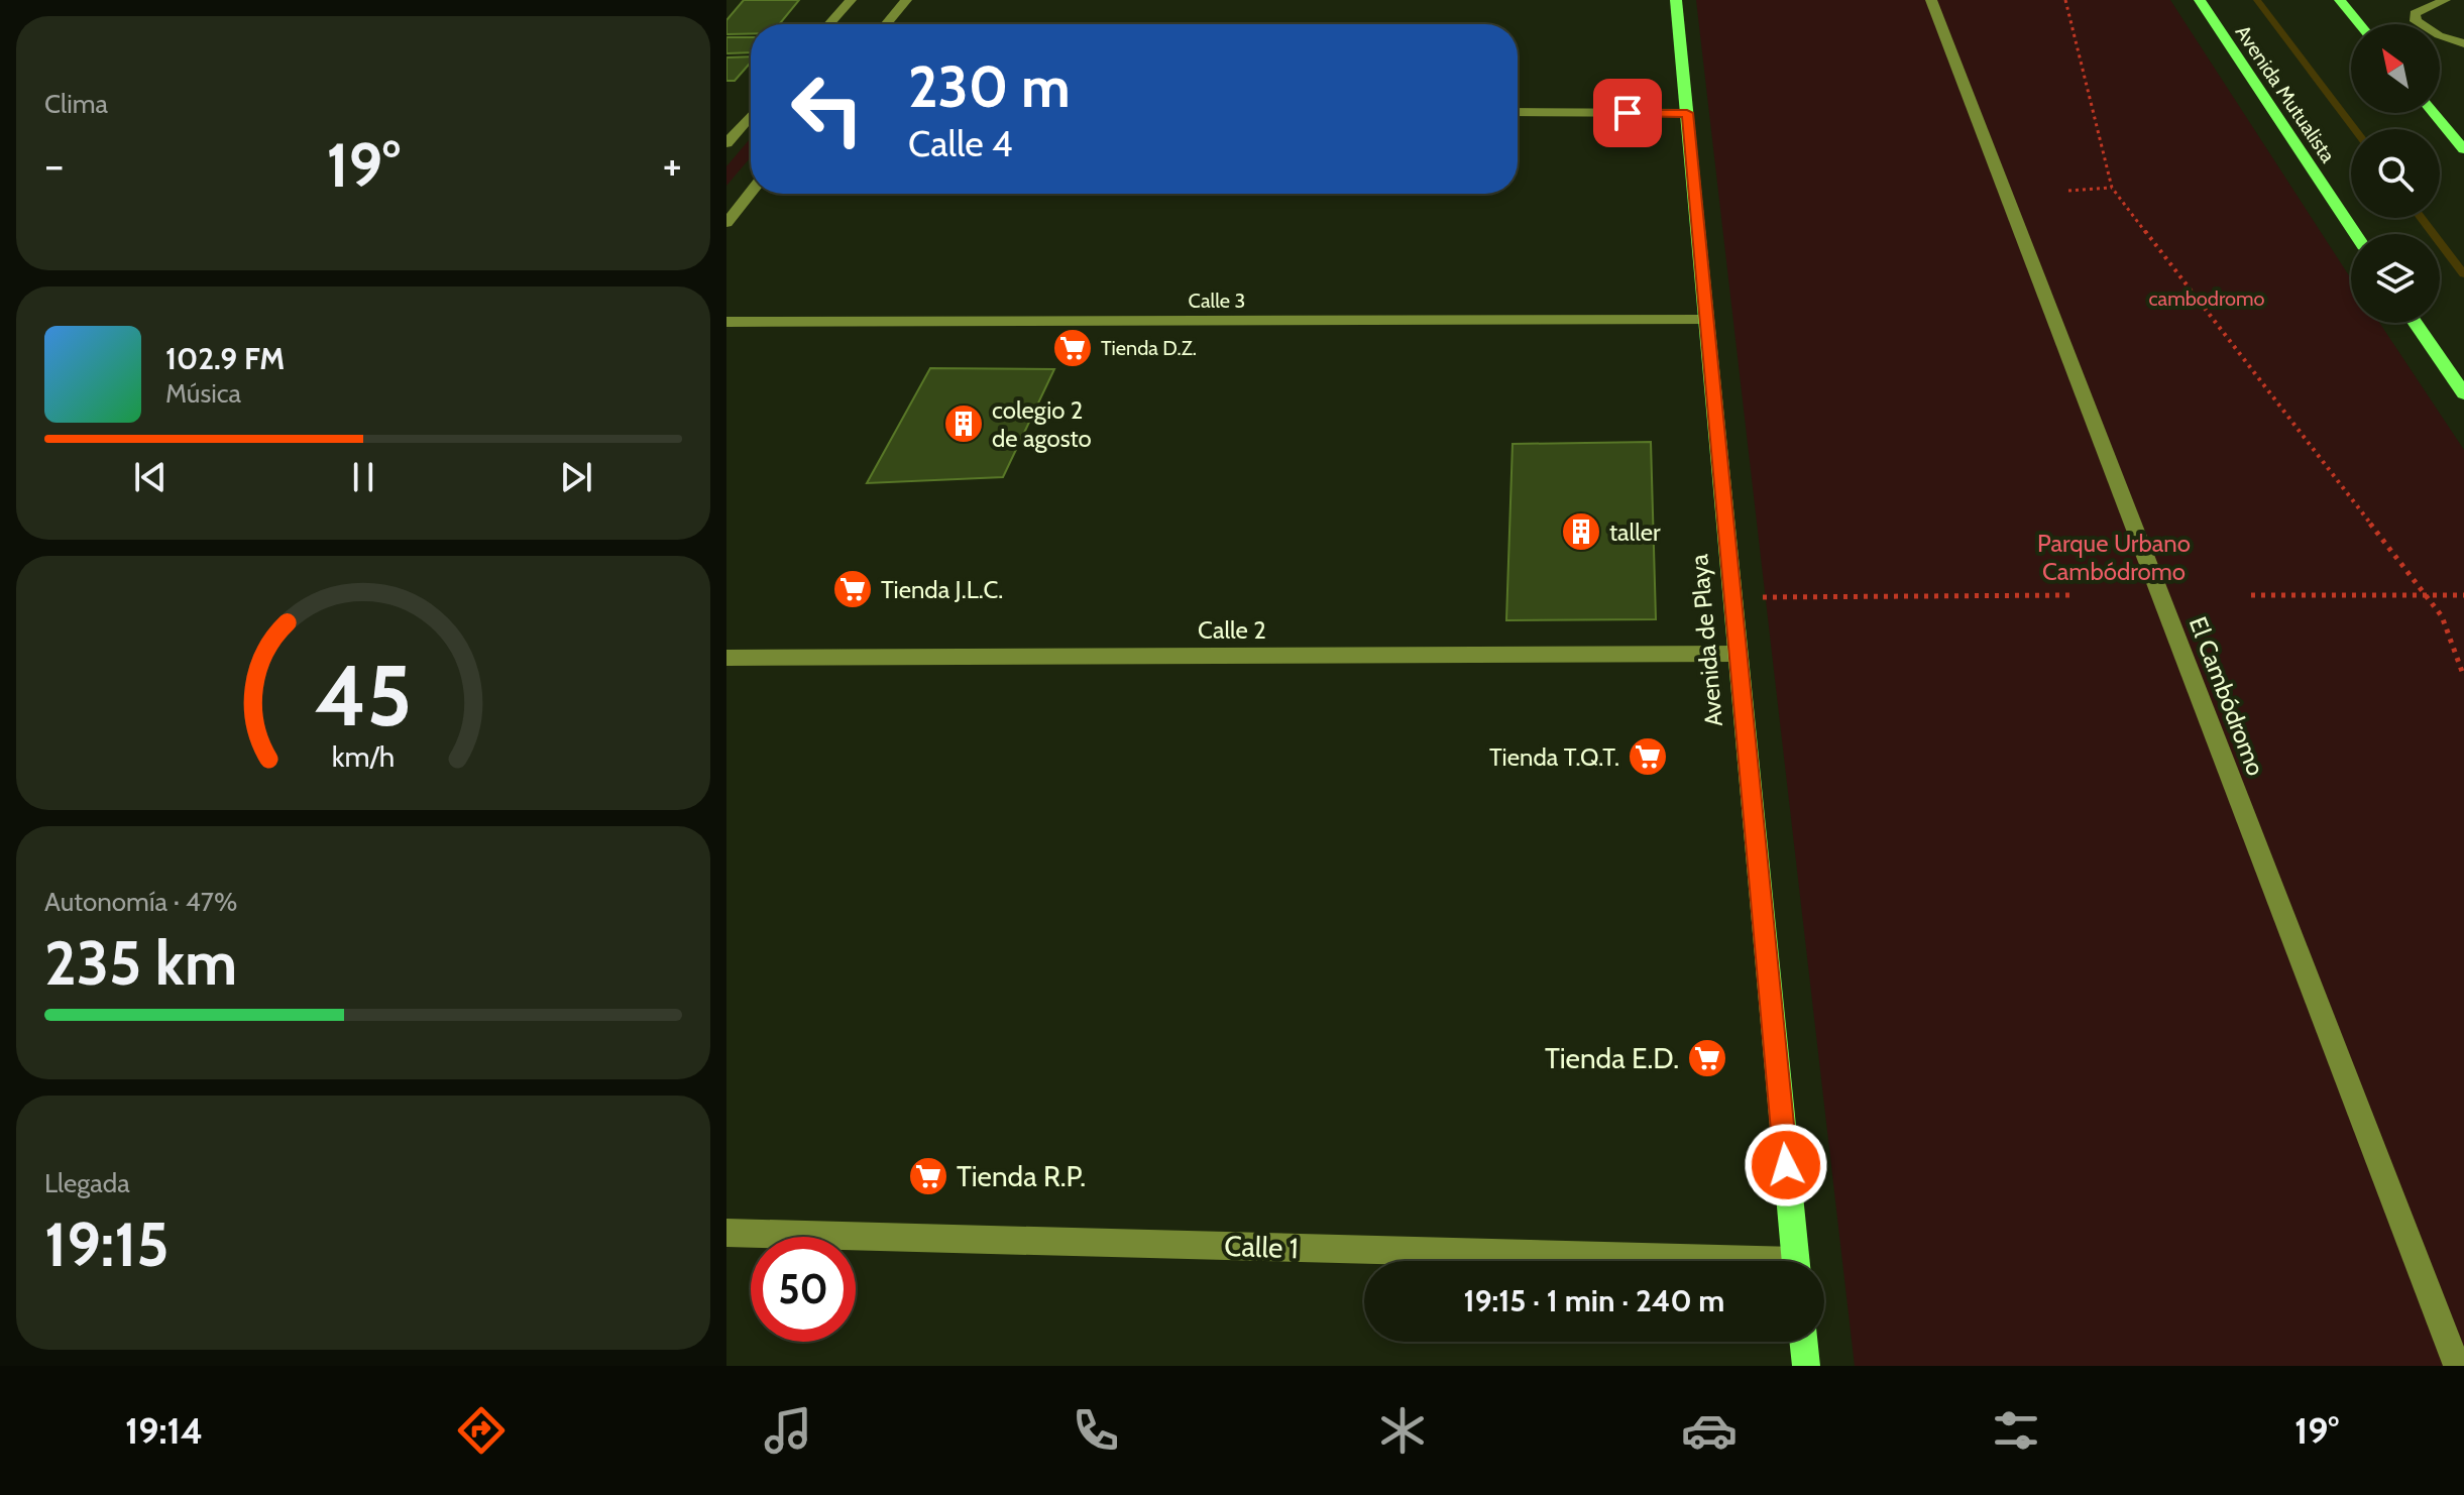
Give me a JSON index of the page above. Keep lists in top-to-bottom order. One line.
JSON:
{"streets":{"main road":["Avenida Mutualista","Avenida de Playa"],"street":["Calle 3","Calle 2","El Cambódromo","Calle 1"]},"crossings":[["Calle 3","Avenida de Playa"],["Calle 2","Avenida de Playa"]],"parks":["cambodromo","Parque Urbano Cambódromo"],"places":{"supermarket":["Tienda D.Z.","Tienda J.L.C.","Tienda T.Q.T.","Tienda E.D.","Tienda R.P."],"building":["colegio 2 de agosto","taller"]},"north":"top left","page":{"tile":["Clima",["Autonomía · 47%","235 km"],["Llegada","19:15"]],"turn":["230 m","Calle 4"],"heat":["−","19°","+"],"song":["102.9 FM","Música"],"limit":"50","trip":"19:15 · 1 min · 240 m","tabs":["19:14","19°"],"gauge":["45","km/h"]}}
